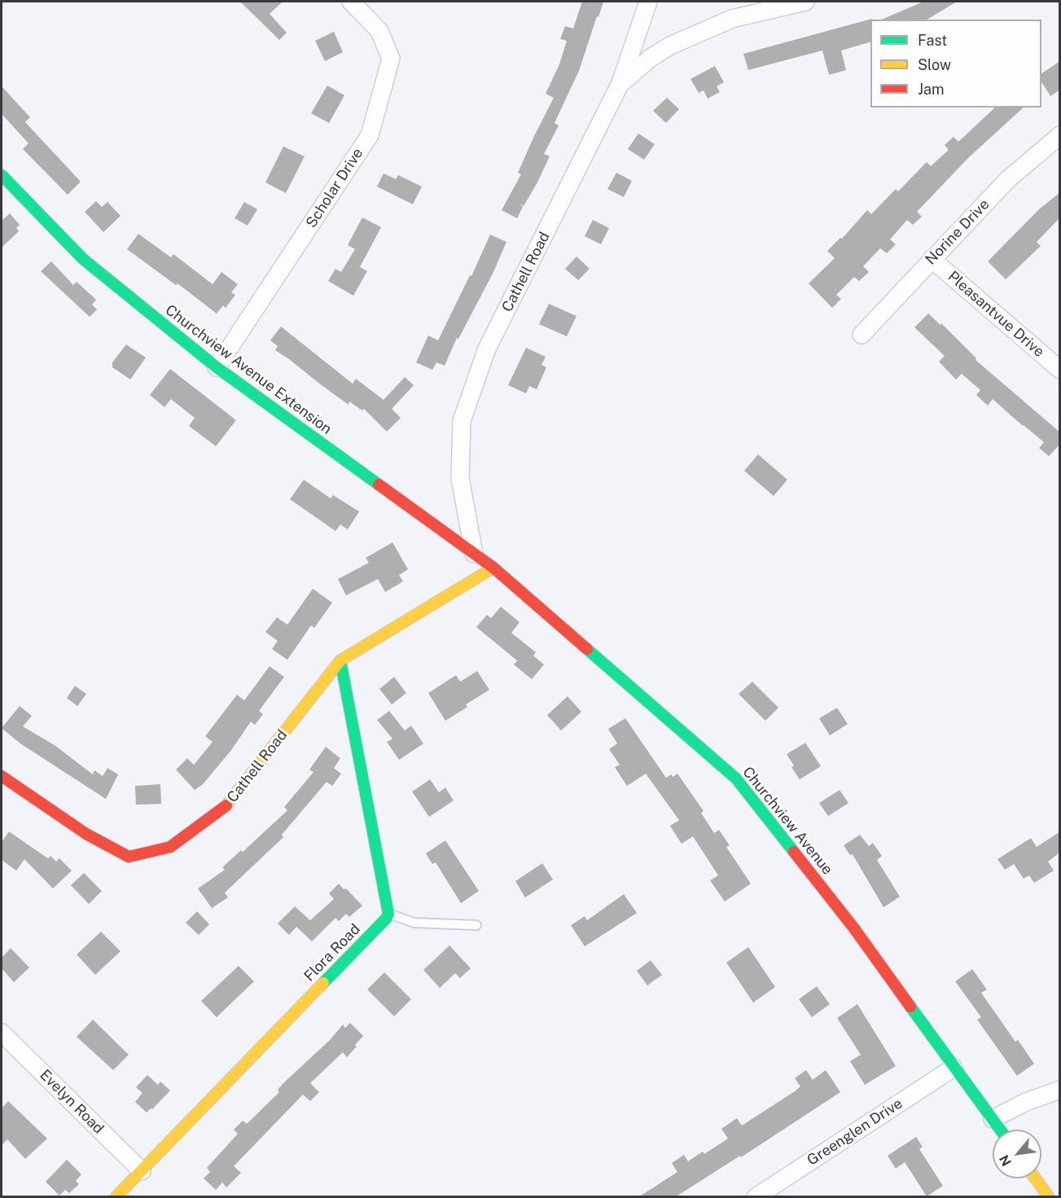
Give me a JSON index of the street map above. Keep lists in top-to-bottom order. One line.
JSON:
{"streets":{"street":["Scholar Drive","Norine Drive","Cathell Road","Pleasantvue Drive","Churchview Avenue Extension","Churchview Avenue","Flora Road","Evelyn Road","Greenglen Drive"]},"crossings":[["Scholar Drive","Churchview Avenue Extension"],["Norine Drive","Pleasantvue Drive"],["Cathell Road","Churchview Avenue Extension"],["Cathell Road","Churchview Avenue"],["Churchview Avenue Extension","Churchview Avenue"],["Churchview Avenue","Greenglen Drive"],["Flora Road","Evelyn Road"]],"legend":["Fast","Slow","Jam"],"north":"bottom left"}
